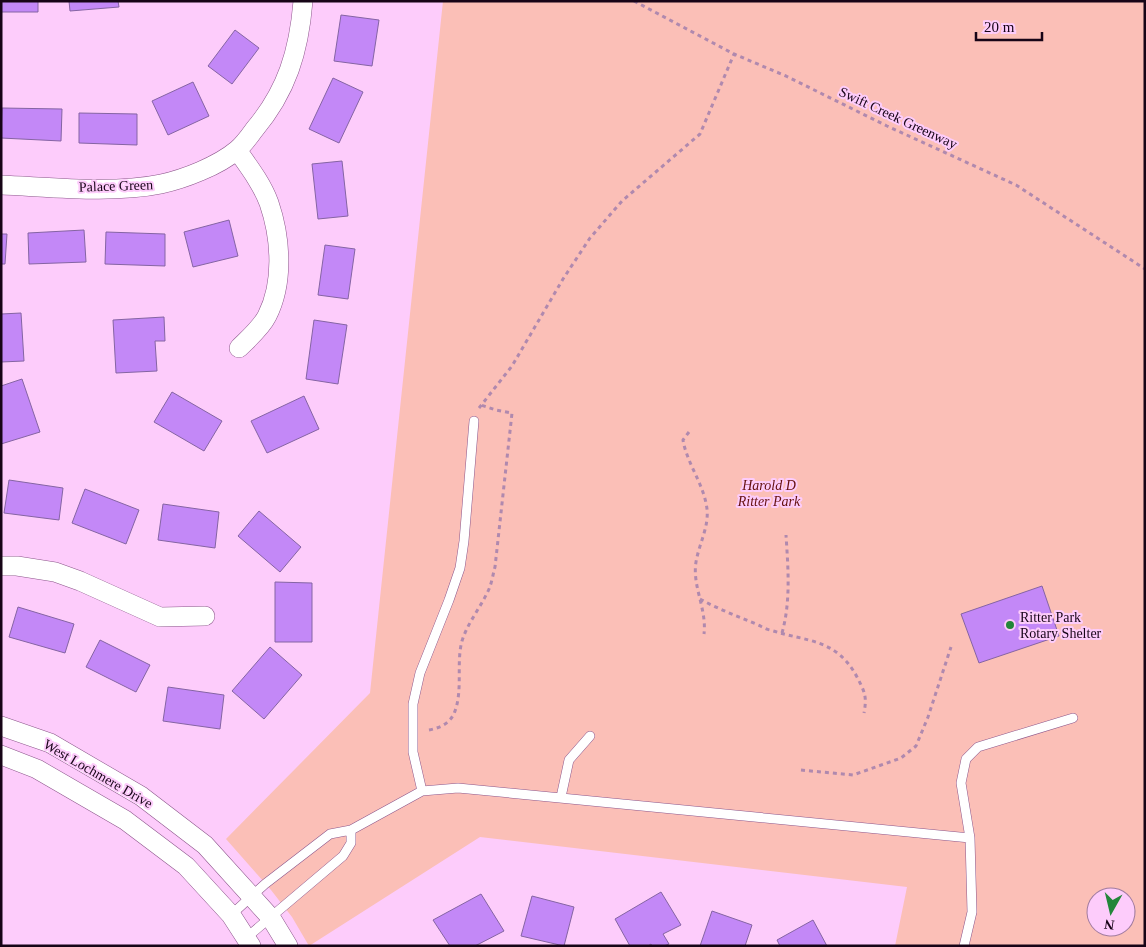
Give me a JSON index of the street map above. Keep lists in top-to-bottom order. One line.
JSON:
{"streets":{"street":["Palace Green","West Lochmere Drive"],"path":["Swift Creek Greenway"]},"parks":["Harold D Ritter Park"],"places":["Ritter Park Rotary Shelter"],"scale_bar":"20 m","north":"bottom"}
